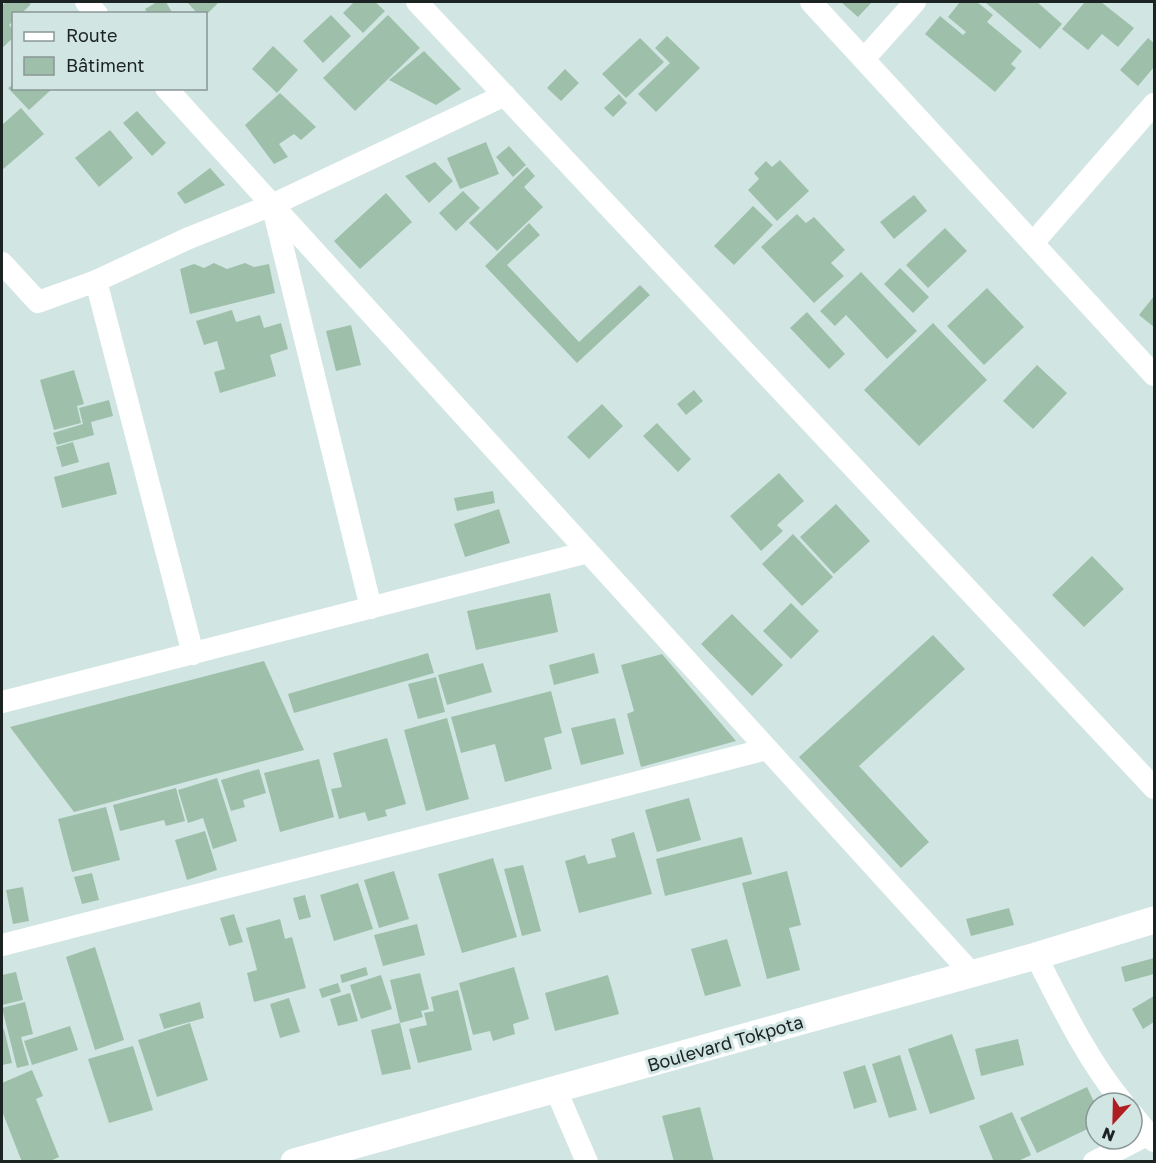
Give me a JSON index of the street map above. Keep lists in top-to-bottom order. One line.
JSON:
{"streets":{"street":["Boulevard Tokpota"]},"legend":["Route","Bâtiment"],"north":"bottom"}
